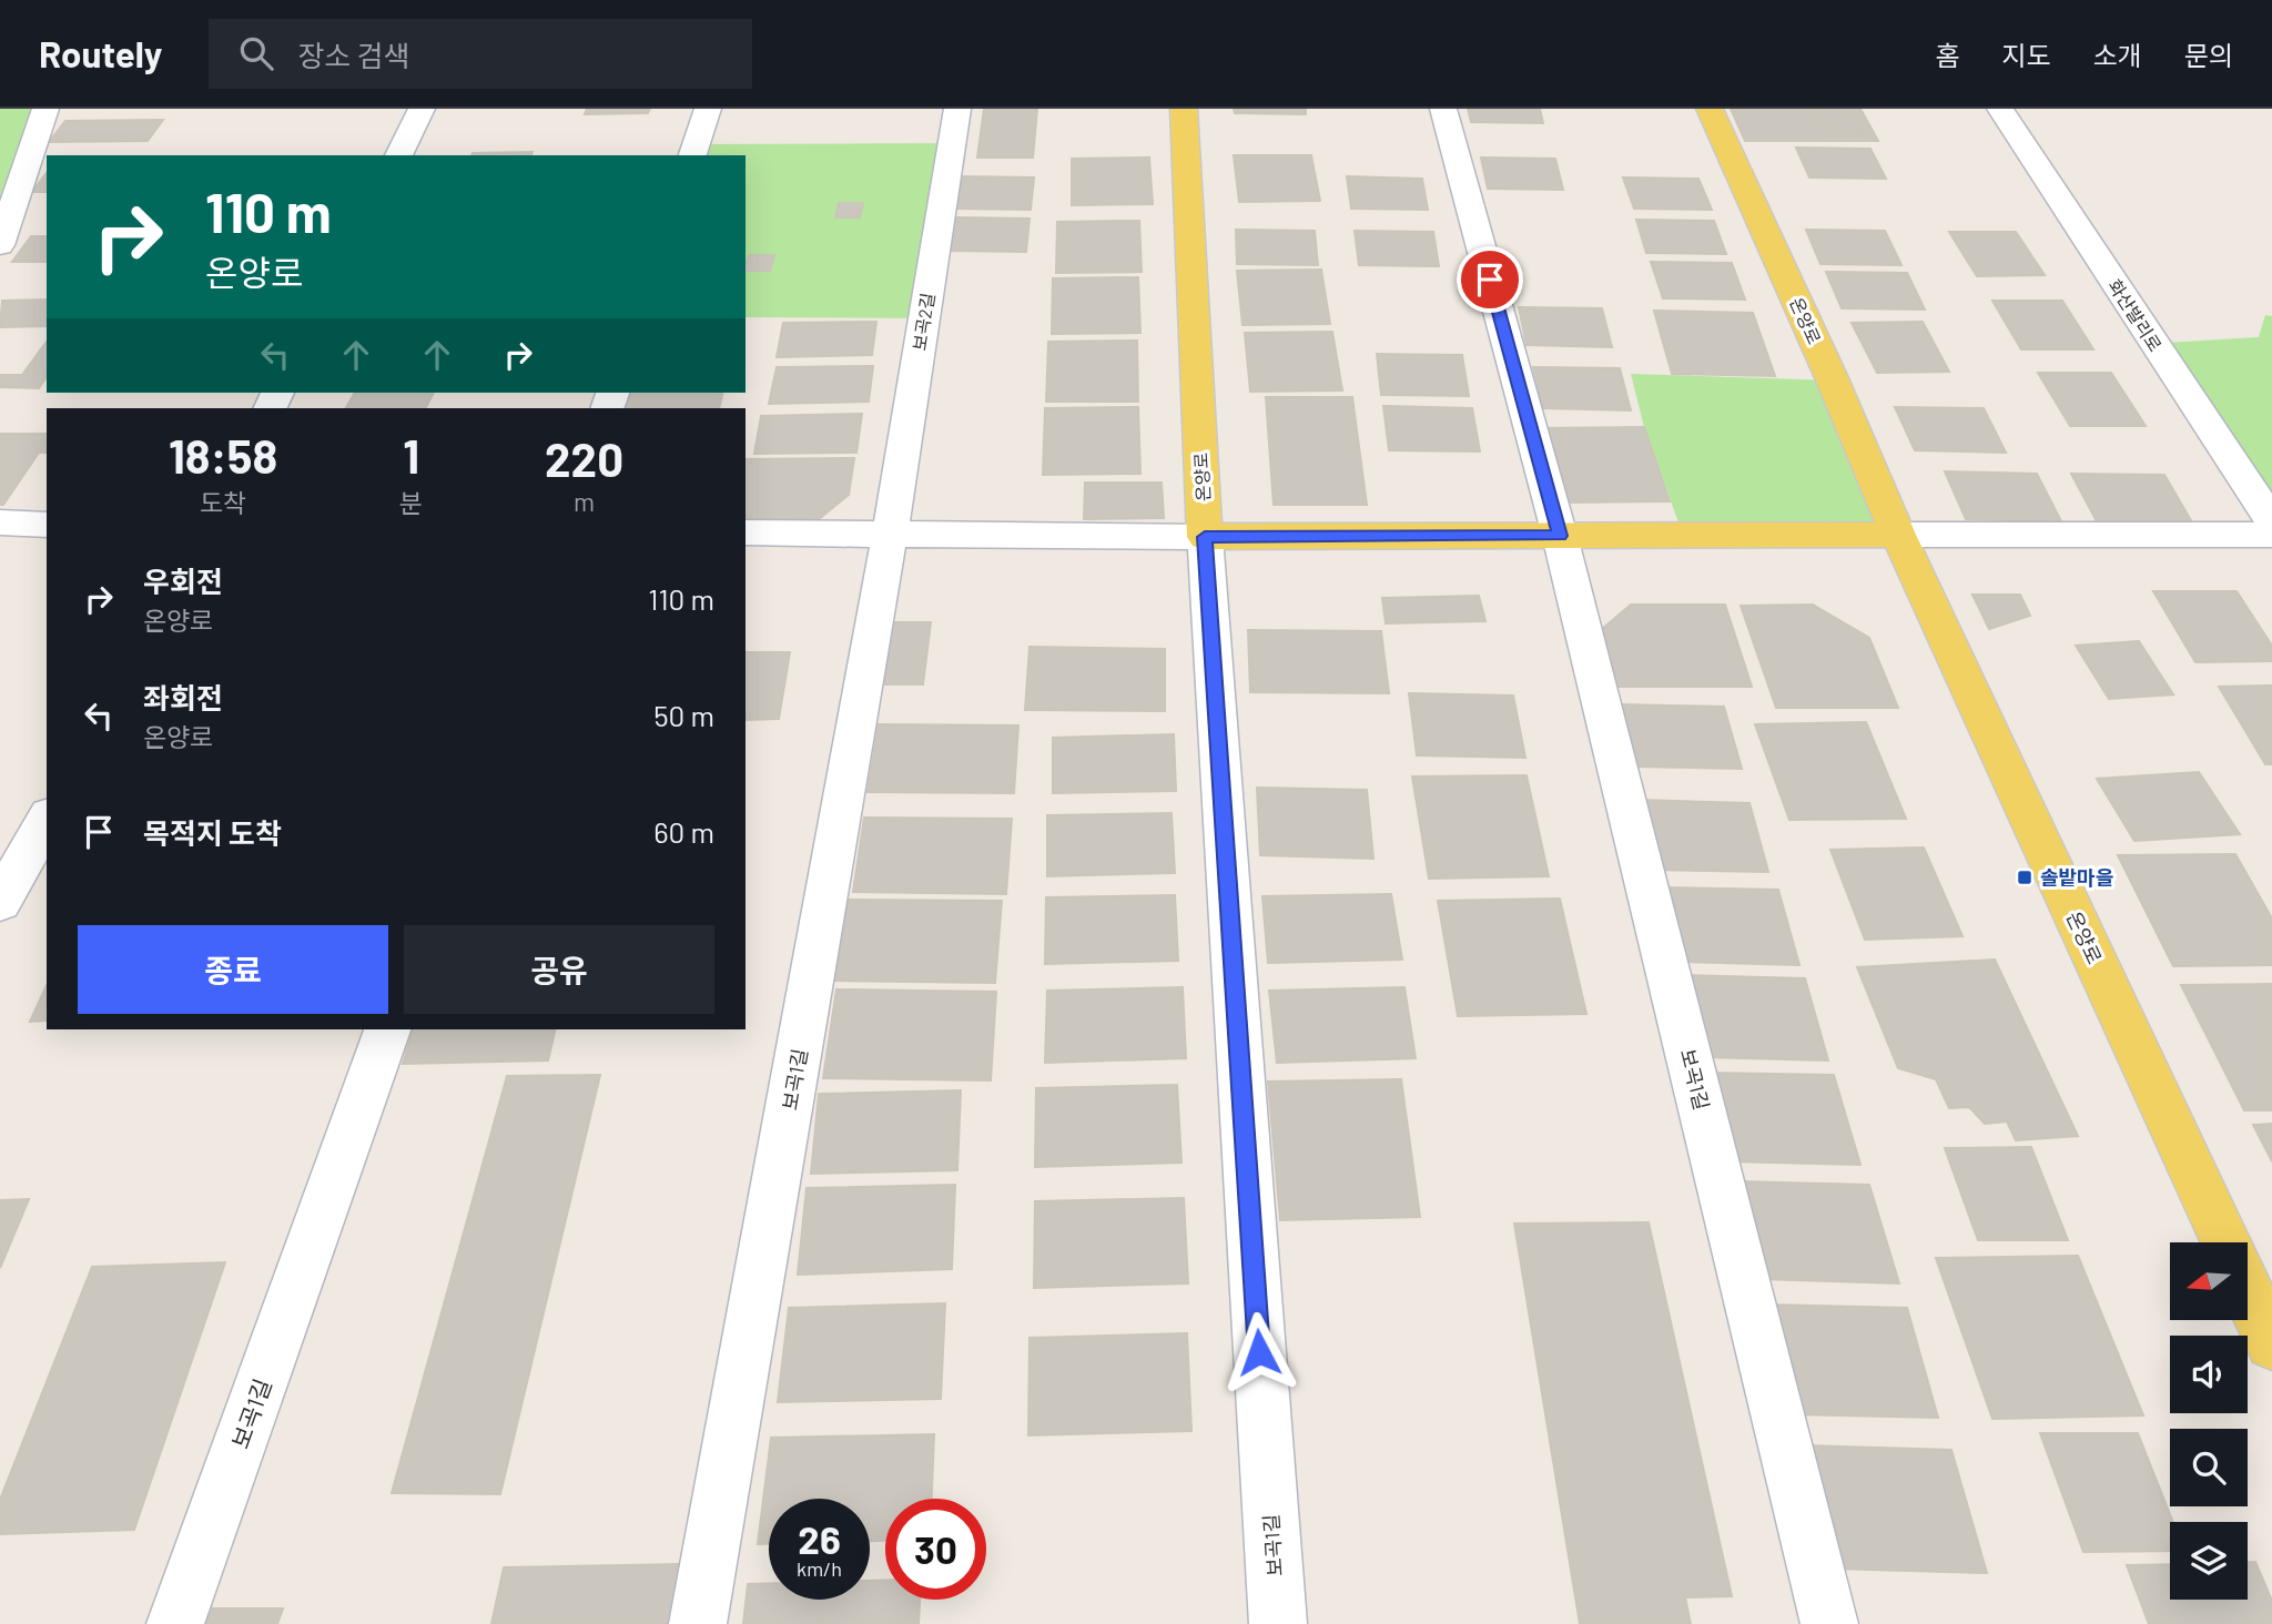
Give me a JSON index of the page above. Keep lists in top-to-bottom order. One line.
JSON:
{"streets":{"main road":["온양로"],"street":["화산발리로","보곡2길","보곡1길"]},"crossings":[["온양로","보곡1길"],["보곡2길","보곡1길"]],"places":{"transit":["솔밭마을"]},"north":"left","page":{"header":"Routely","search":"장소 검색","nav":["홈","지도","소개","문의"],"turn":["110 m","온양로"],"eta":["18:58","도착","1","분","220","m"],"list":[{"name":"우회전","note":"온양로","value":"110 m"},{"name":"좌회전","note":"온양로","value":"50 m"},{"name":"목적지 도착","value":"60 m"}],"buttons":["종료","공유"],"speed":"26 km/h","limit":"30"}}
